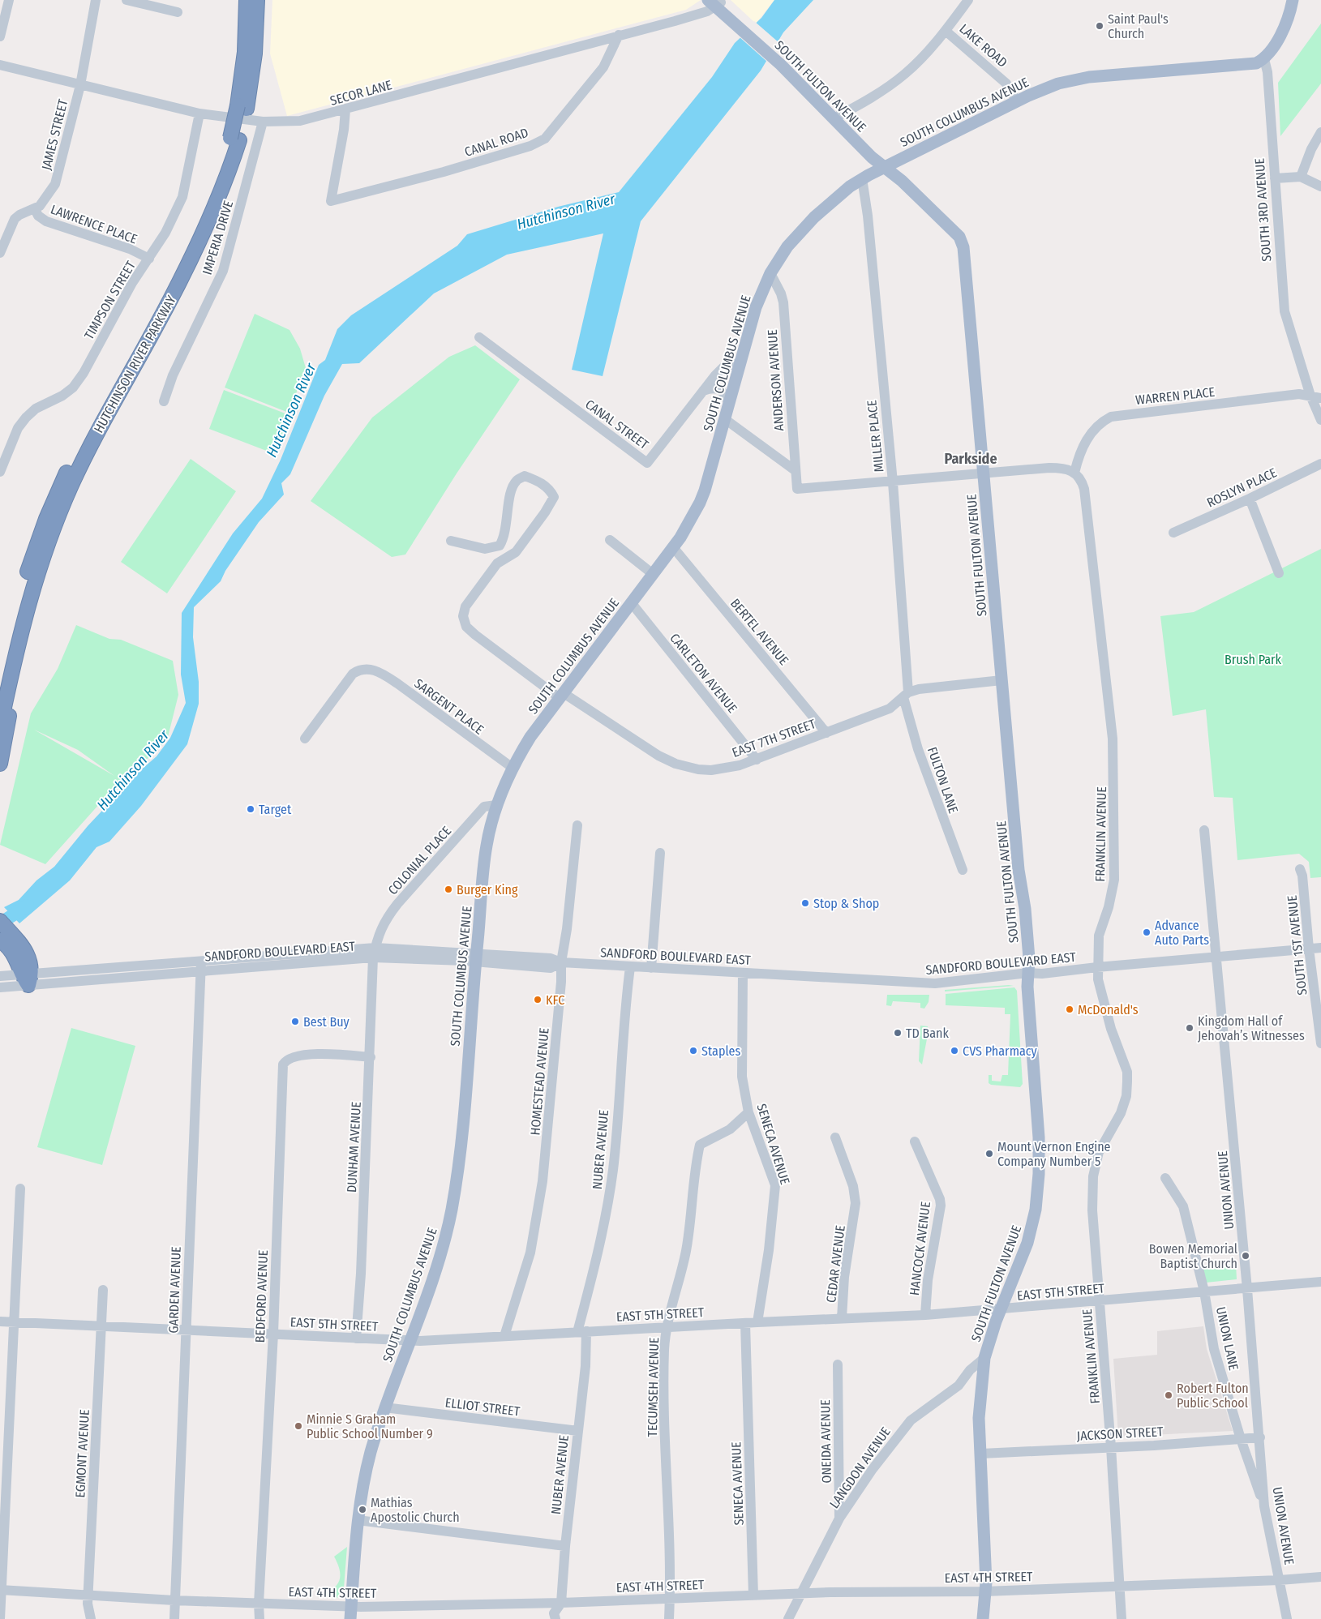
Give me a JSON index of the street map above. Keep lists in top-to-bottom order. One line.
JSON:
{"streets":{"highway":["HUTCHINSON RIVER PARKWAY"],"main road":["SOUTH FULTON AVENUE","SOUTH COLUMBUS AVENUE"],"street":["LAKE ROAD","SECOR LANE","JAMES STREET","CANAL ROAD","SOUTH 3RD AVENUE","LAWRENCE PLACE","IMPERIA DRIVE","TIMPSON STREET","ANDERSON AVENUE","WARREN PLACE","CANAL STREET","MILLER PLACE","ROSLYN PLACE","BERTEL AVENUE","CARLETON AVENUE","SARGENT PLACE","EAST 7TH STREET","FULTON LANE","FRANKLIN AVENUE","COLONIAL PLACE","SOUTH 1ST AVENUE","SANDFORD BOULEVARD EAST","HOMESTEAD AVENUE","SENECA AVENUE","DUNHAM AVENUE","NUBER AVENUE","UNION AVENUE","HANCOCK AVENUE","CEDAR AVENUE","GARDEN AVENUE","EAST 5TH STREET","BEDFORD AVENUE","UNION LANE","TECUMSEH AVENUE","ELLIOT STREET","JACKSON STREET","ONEIDA AVENUE","EGMONT AVENUE","LANGDON AVENUE","EAST 4TH STREET"]},"crossings":[["LAKE ROAD","SOUTH COLUMBUS AVENUE"],["SOUTH FULTON AVENUE","SECOR LANE"],["SOUTH FULTON AVENUE","SOUTH COLUMBUS AVENUE"],["SOUTH FULTON AVENUE","EAST 7TH STREET"],["SOUTH FULTON AVENUE","SANDFORD BOULEVARD EAST"],["SOUTH FULTON AVENUE","EAST 5TH STREET"],["SOUTH FULTON AVENUE","JACKSON STREET"],["SOUTH FULTON AVENUE","LANGDON AVENUE"],["SOUTH FULTON AVENUE","EAST 4TH STREET"],["SECOR LANE","JAMES STREET"],["SECOR LANE","CANAL ROAD"],["SECOR LANE","IMPERIA DRIVE"],["SECOR LANE","TIMPSON STREET"],["SOUTH COLUMBUS AVENUE","SOUTH 3RD AVENUE"],["SOUTH COLUMBUS AVENUE","ANDERSON AVENUE"],["SOUTH COLUMBUS AVENUE","CANAL STREET"],["SOUTH COLUMBUS AVENUE","MILLER PLACE"],["SOUTH COLUMBUS AVENUE","BERTEL AVENUE"],["SOUTH COLUMBUS AVENUE","CARLETON AVENUE"],["SOUTH COLUMBUS AVENUE","SARGENT PLACE"],["SOUTH COLUMBUS AVENUE","EAST 7TH STREET"],["SOUTH COLUMBUS AVENUE","COLONIAL PLACE"],["SOUTH COLUMBUS AVENUE","SANDFORD BOULEVARD EAST"],["SOUTH COLUMBUS AVENUE","EAST 5TH STREET"],["SOUTH COLUMBUS AVENUE","ELLIOT STREET"],["SOUTH COLUMBUS AVENUE","EAST 4TH STREET"],["JAMES STREET","LAWRENCE PLACE"],["SOUTH 3RD AVENUE","WARREN PLACE"],["LAWRENCE PLACE","TIMPSON STREET"],["ANDERSON AVENUE","MILLER PLACE"],["WARREN PLACE","FRANKLIN AVENUE"],["MILLER PLACE","EAST 7TH STREET"],["MILLER PLACE","FULTON LANE"],["BERTEL AVENUE","EAST 7TH STREET"],["CARLETON AVENUE","EAST 7TH STREET"],["EAST 7TH STREET","FULTON LANE"],["FRANKLIN AVENUE","SANDFORD BOULEVARD EAST"],["FRANKLIN AVENUE","EAST 5TH STREET"],["FRANKLIN AVENUE","JACKSON STREET"],["FRANKLIN AVENUE","EAST 4TH STREET"],["COLONIAL PLACE","SANDFORD BOULEVARD EAST"],["COLONIAL PLACE","DUNHAM AVENUE"],["SOUTH 1ST AVENUE","SANDFORD BOULEVARD EAST"],["SANDFORD BOULEVARD EAST","HOMESTEAD AVENUE"],["SANDFORD BOULEVARD EAST","SENECA AVENUE"],["SANDFORD BOULEVARD EAST","DUNHAM AVENUE"],["SANDFORD BOULEVARD EAST","NUBER AVENUE"],["SANDFORD BOULEVARD EAST","UNION AVENUE"],["SANDFORD BOULEVARD EAST","GARDEN AVENUE"],["HOMESTEAD AVENUE","EAST 5TH STREET"],["SENECA AVENUE","EAST 5TH STREET"],["SENECA AVENUE","TECUMSEH AVENUE"],["SENECA AVENUE","EAST 4TH STREET"],["DUNHAM AVENUE","EAST 5TH STREET"],["DUNHAM AVENUE","BEDFORD AVENUE"],["NUBER AVENUE","EAST 5TH STREET"],["NUBER AVENUE","ELLIOT STREET"],["NUBER AVENUE","EAST 4TH STREET"],["UNION AVENUE","EAST 5TH STREET"],["UNION AVENUE","UNION LANE"],["UNION AVENUE","JACKSON STREET"],["UNION AVENUE","EAST 4TH STREET"],["HANCOCK AVENUE","EAST 5TH STREET"],["CEDAR AVENUE","EAST 5TH STREET"],["GARDEN AVENUE","EAST 5TH STREET"],["GARDEN AVENUE","EAST 4TH STREET"],["EAST 5TH STREET","BEDFORD AVENUE"],["EAST 5TH STREET","UNION LANE"],["EAST 5TH STREET","TECUMSEH AVENUE"],["EAST 5TH STREET","EGMONT AVENUE"],["BEDFORD AVENUE","EAST 4TH STREET"],["UNION LANE","JACKSON STREET"],["TECUMSEH AVENUE","EAST 4TH STREET"],["ONEIDA AVENUE","LANGDON AVENUE"],["EGMONT AVENUE","EAST 4TH STREET"],["LANGDON AVENUE","EAST 4TH STREET"]],"districts":["Parkside"],"water":["Hutchinson River"],"parks":["Brush Park"],"places":["Saint Paul's Church","Target","Burger King","Stop & Shop","Advance Auto Parts","KFC","McDonald's","Best Buy","Kingdom Hall of Jehovah’s Witnesses","TD Bank","Staples","CVS Pharmacy","Mount Vernon Engine Company Number 5","Bowen Memorial Baptist Church","Robert Fulton Public School","Minnie S Graham Public School Number 9","Mathias Apostolic Church"]}
